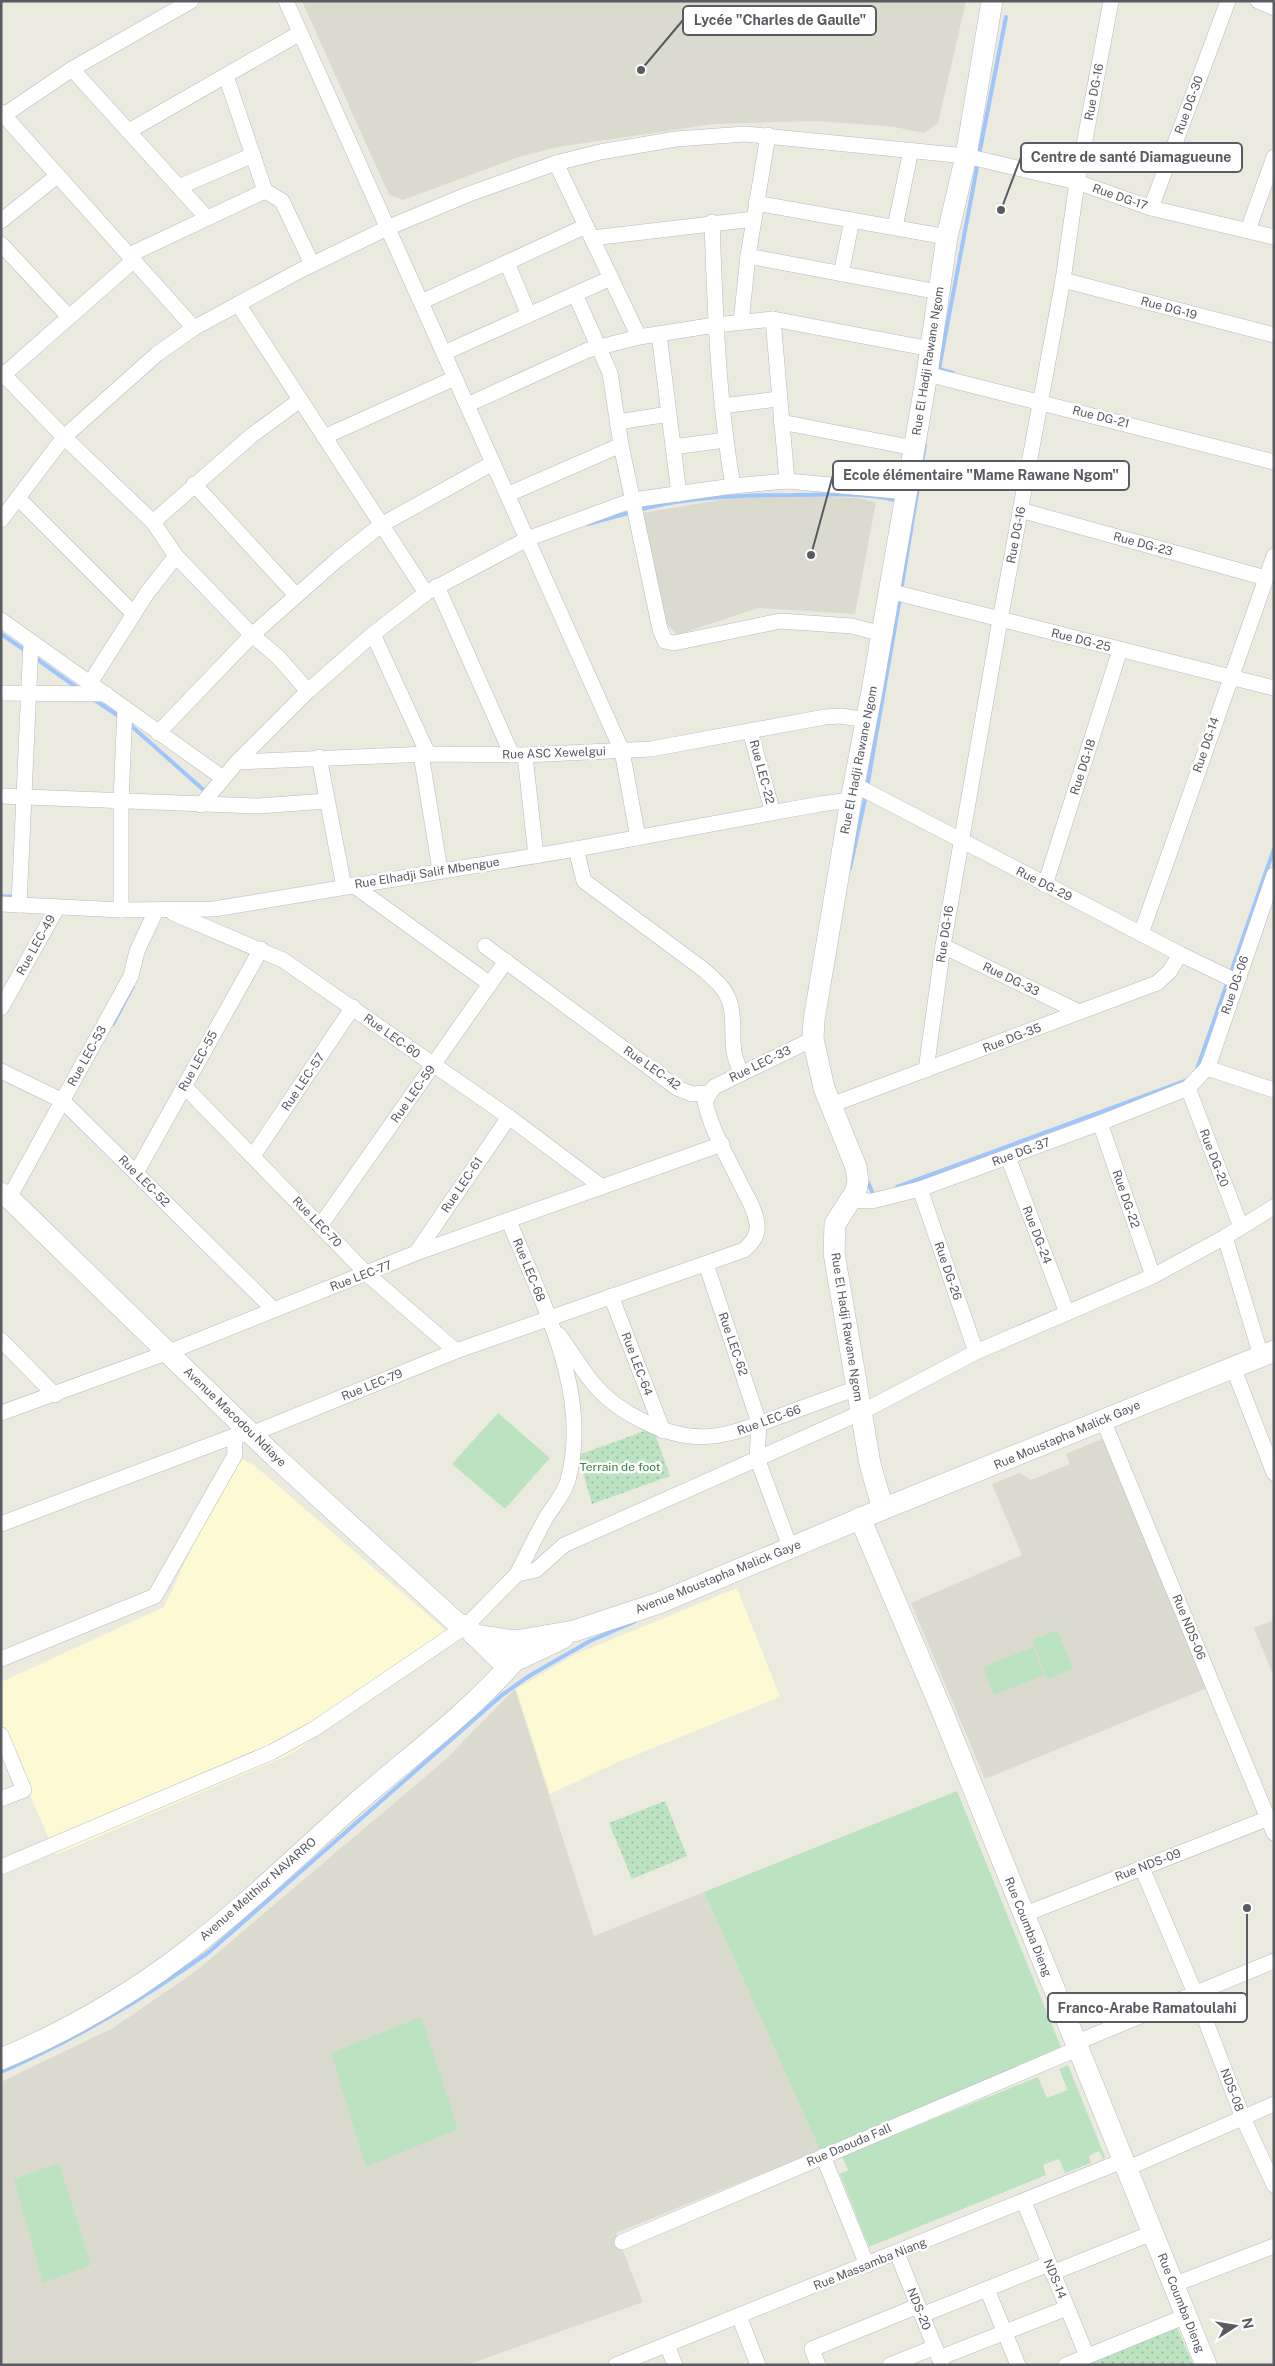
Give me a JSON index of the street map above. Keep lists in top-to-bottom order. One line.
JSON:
{"streets":{"street":["Rue DG-16","Rue DG-30","Rue DG-17","Rue DG-19","Rue El Hadji Rawane Ngom","Rue DG-21","Rue DG-23","Rue DG-25","Rue DG-14","Rue ASC Xewelgui","Rue DG-18","Rue LEC-22","Rue Elhadji Salif Mbengue","Rue DG-29","Rue LEC-49","Rue DG-33","Rue DG-06","Rue LEC-60","Rue DG-35","Rue LEC-53","Rue LEC-55","Rue LEC-33","Rue LEC-42","Rue LEC-57","Rue LEC-59","Rue DG-37","Rue DG-20","Rue LEC-52","Rue LEC-61","Rue DG-22","Rue LEC-70","Rue DG-24","Rue LEC-68","Rue DG-26","Rue LEC-77","Rue LEC-62","Rue LEC-64","Rue LEC-79","Avenue Macodou Ndiaye","Rue LEC-66","Rue Moustapha Malick Gaye","Avenue Moustapha Malick Gaye","Rue NDS-06","Rue NDS-09","Avenue Melthior NAVARRO","Rue Coumba Dieng","NDS-08","Rue Daouda Fall","Rue Massamba Niang","NDS-14","NDS-20"]},"crossings":[["Rue DG-16","Rue DG-17"],["Rue DG-16","Rue DG-19"],["Rue DG-16","Rue DG-21"],["Rue DG-16","Rue DG-23"],["Rue DG-16","Rue DG-25"],["Rue DG-16","Rue DG-29"],["Rue DG-16","Rue DG-33"],["Rue DG-16","Rue DG-35"],["Rue DG-30","Rue DG-17"],["Rue DG-17","Rue El Hadji Rawane Ngom"],["Rue El Hadji Rawane Ngom","Rue DG-21"],["Rue El Hadji Rawane Ngom","Rue DG-25"],["Rue El Hadji Rawane Ngom","Rue ASC Xewelgui"],["Rue El Hadji Rawane Ngom","Rue Elhadji Salif Mbengue"],["Rue El Hadji Rawane Ngom","Rue DG-29"],["Rue El Hadji Rawane Ngom","Rue DG-35"],["Rue El Hadji Rawane Ngom","Rue LEC-33"],["Rue El Hadji Rawane Ngom","Rue DG-37"],["Rue El Hadji Rawane Ngom","Rue LEC-66"],["Rue El Hadji Rawane Ngom","Rue Moustapha Malick Gaye"],["Rue DG-23","Rue DG-14"],["Rue DG-25","Rue DG-14"],["Rue DG-25","Rue DG-18"],["Rue DG-14","Rue DG-29"],["Rue ASC Xewelgui","Rue LEC-22"],["Rue DG-18","Rue DG-29"],["Rue LEC-22","Rue Elhadji Salif Mbengue"],["Rue Elhadji Salif Mbengue","Rue DG-29"],["Rue Elhadji Salif Mbengue","Rue LEC-49"],["Rue Elhadji Salif Mbengue","Rue LEC-60"],["Rue Elhadji Salif Mbengue","Rue LEC-53"],["Rue DG-29","Rue DG-06"],["Rue DG-29","Rue DG-35"],["Rue DG-33","Rue DG-35"],["Rue DG-06","Rue DG-37"],["Rue DG-06","Rue DG-20"],["Rue LEC-60","Rue LEC-53"],["Rue LEC-60","Rue LEC-55"],["Rue LEC-60","Rue LEC-57"],["Rue LEC-60","Rue LEC-59"],["Rue LEC-60","Rue LEC-61"],["Rue LEC-60","Rue LEC-77"],["Rue LEC-53","Rue LEC-52"],["Rue LEC-53","Avenue Macodou Ndiaye"],["Rue LEC-55","Rue LEC-52"],["Rue LEC-55","Rue LEC-70"],["Rue LEC-33","Rue LEC-42"],["Rue LEC-42","Rue LEC-59"],["Rue LEC-57","Rue LEC-70"],["Rue LEC-59","Rue LEC-70"],["Rue DG-37","Rue DG-20"],["Rue DG-37","Rue DG-22"],["Rue DG-37","Rue DG-24"],["Rue DG-37","Rue DG-26"],["Rue LEC-52","Rue LEC-77"],["Rue LEC-61","Rue LEC-77"],["Rue LEC-70","Rue LEC-77"],["Rue LEC-70","Rue LEC-79"],["Rue LEC-68","Rue LEC-77"],["Rue LEC-68","Rue LEC-79"],["Rue LEC-68","Rue LEC-66"],["Rue LEC-77","Rue LEC-79"],["Rue LEC-77","Avenue Macodou Ndiaye"],["Rue LEC-62","Rue LEC-79"],["Rue LEC-62","Rue LEC-66"],["Rue LEC-64","Rue LEC-79"],["Rue LEC-64","Rue LEC-66"],["Rue LEC-79","Avenue Macodou Ndiaye"],["Rue LEC-79","Rue LEC-66"],["Rue Moustapha Malick Gaye","Avenue Moustapha Malick Gaye"],["Rue Moustapha Malick Gaye","Rue NDS-06"],["Rue Moustapha Malick Gaye","Rue Coumba Dieng"],["Avenue Moustapha Malick Gaye","Avenue Melthior NAVARRO"],["Avenue Moustapha Malick Gaye","Rue Coumba Dieng"],["Rue NDS-06","Rue NDS-09"],["Rue NDS-09","Rue Coumba Dieng"],["Rue NDS-09","NDS-08"],["Rue Coumba Dieng","Rue Daouda Fall"],["Rue Coumba Dieng","Rue Massamba Niang"],["NDS-08","Rue Daouda Fall"],["NDS-08","Rue Massamba Niang"],["Rue Massamba Niang","NDS-14"],["Rue Massamba Niang","NDS-20"]],"parks":["Terrain de foot"],"places":["Lycée \"Charles de Gaulle\"","Centre de santé Diamagueune","Ecole élémentaire \"Mame Rawane Ngom\"","Franco-Arabe Ramatoulahi"],"north":"right"}
